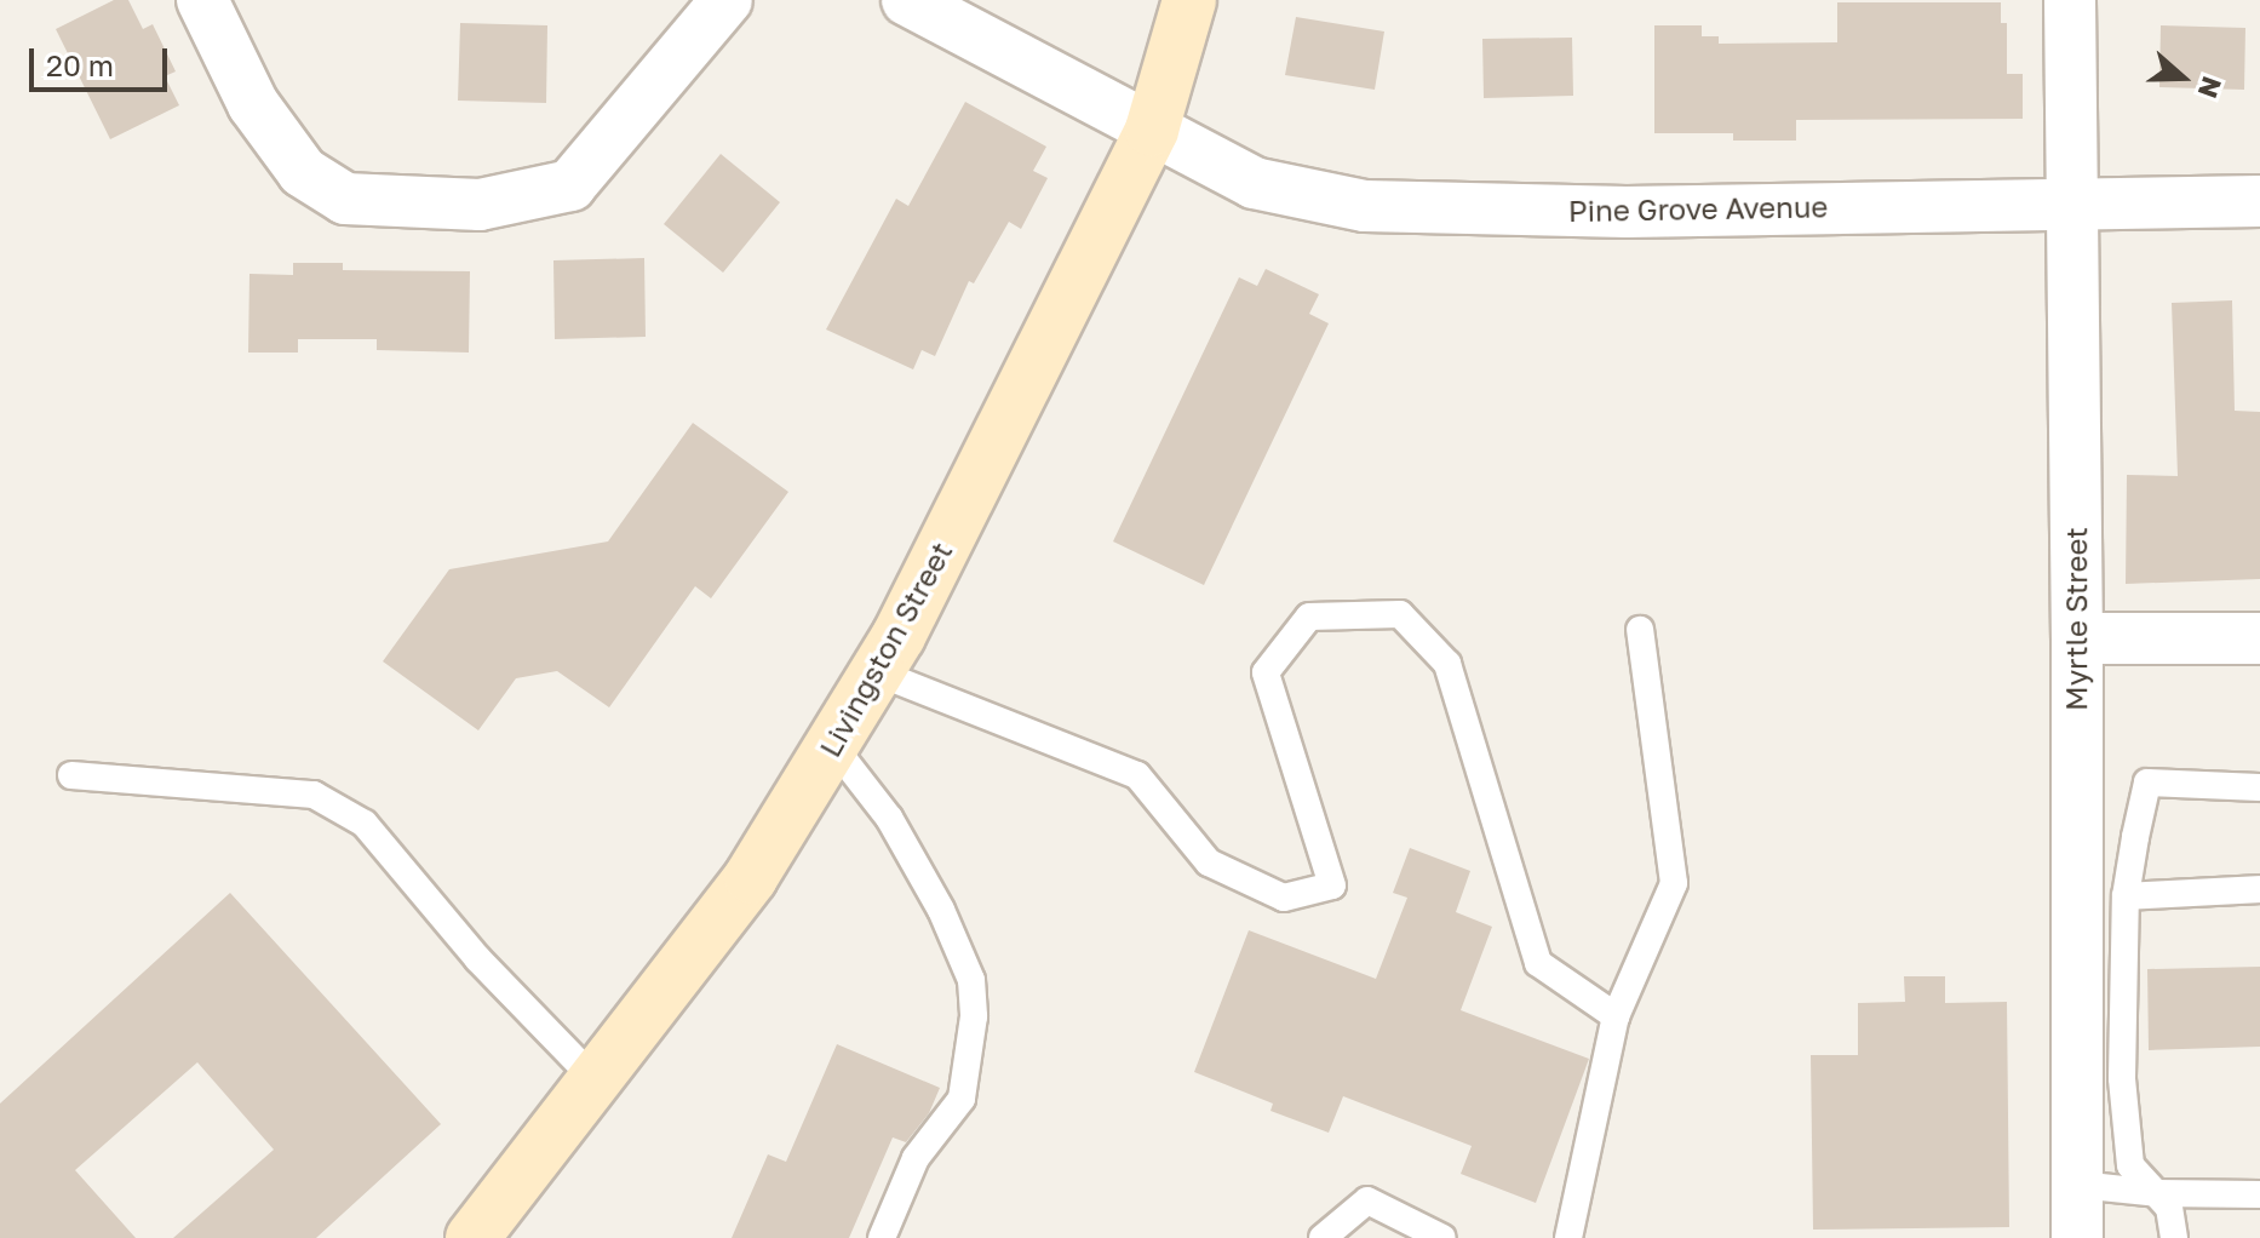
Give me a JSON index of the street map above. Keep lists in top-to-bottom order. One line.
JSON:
{"streets":{"street":["Pine Grove Avenue","Myrtle Street","Livingston Street"]},"crossings":[["Pine Grove Avenue","Myrtle Street"],["Pine Grove Avenue","Livingston Street"]],"scale_bar":"20 m","north":"right"}
